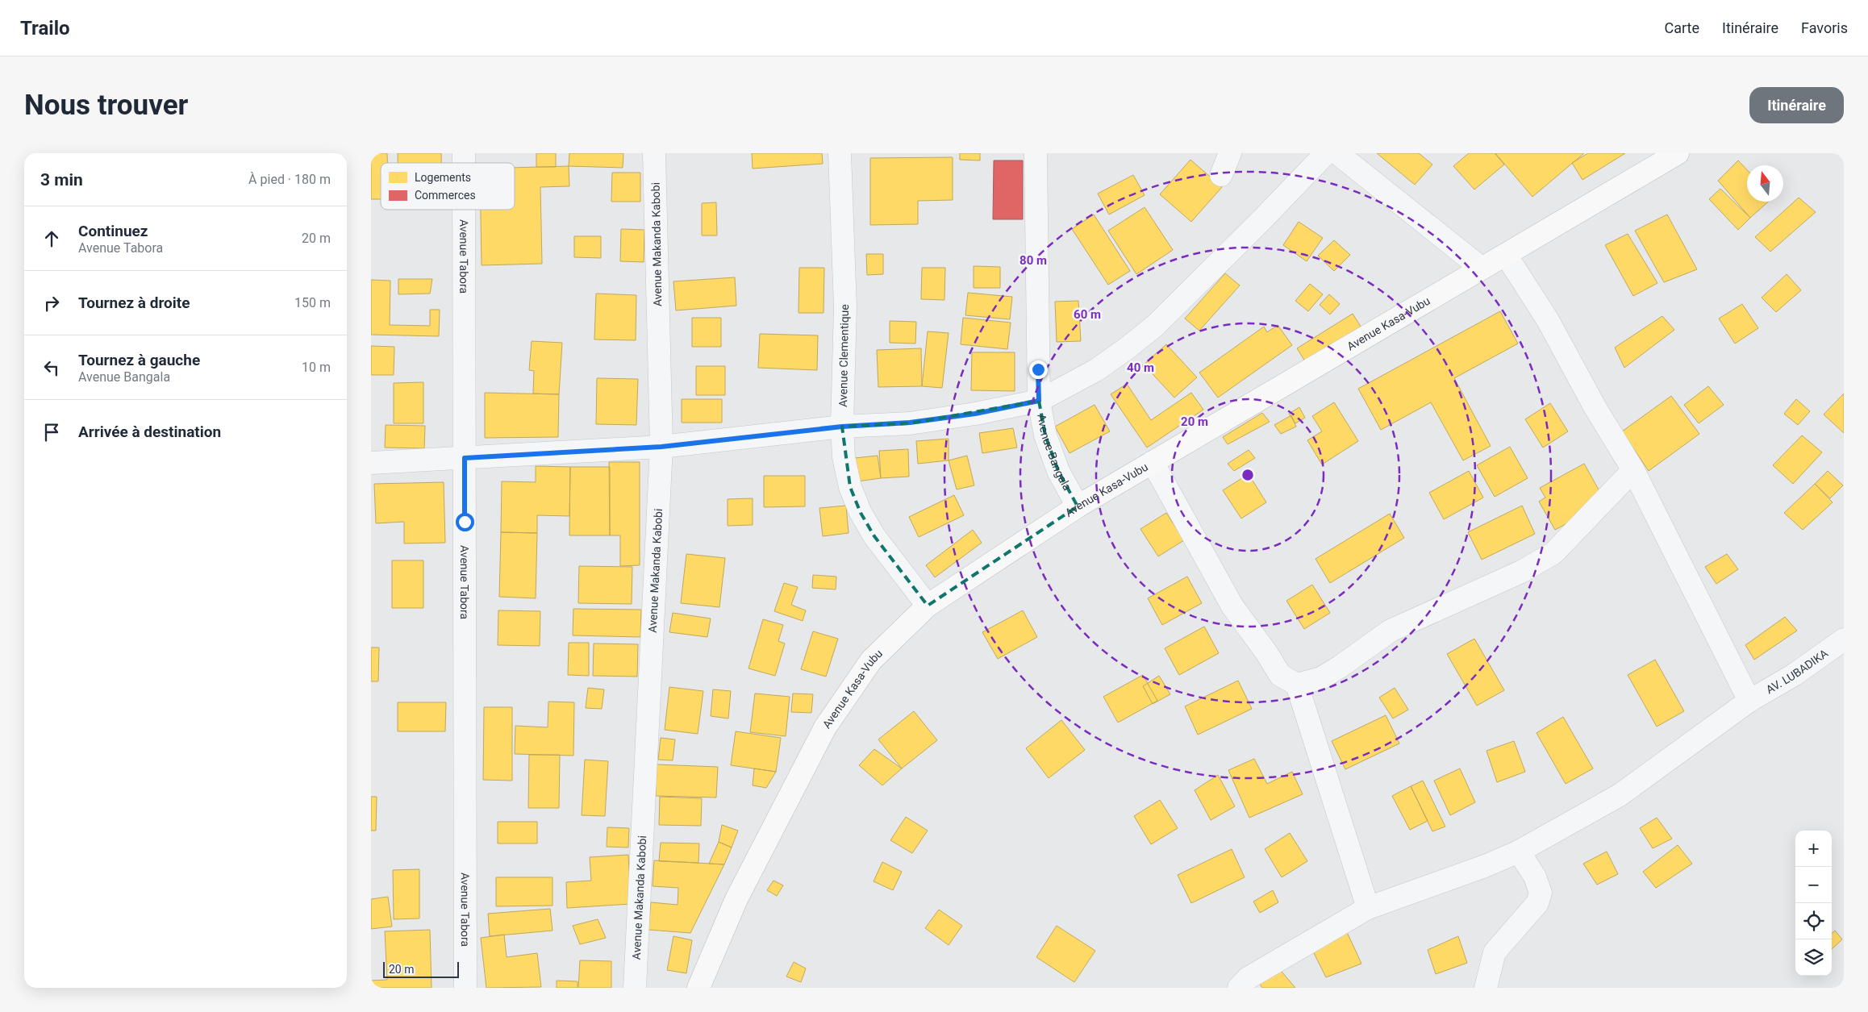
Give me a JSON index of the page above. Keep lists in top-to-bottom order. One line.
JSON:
{"streets":{"highway":["Avenue Kasa-Vubu"],"street":["Avenue Makanda Kabobi","Avenue Tabora","Avenue Clementique","Avenue Bangala","AV. LUBADIKA"]},"crossings":[["Avenue Kasa-Vubu","Avenue Clementique"],["Avenue Kasa-Vubu","Avenue Bangala"]],"legend":["Logements","Commerces"],"scale_bar":"20 m","north":"top","page":{"header":"Trailo","nav":["Carte","Itinéraire","Favoris"],"buttons":"Itinéraire","title":"Nous trouver","heading":["3 min","À pied · 180 m"],"list":[["Continuez","Avenue Tabora","20 m"],["Tournez à droite","150 m"],["Tournez à gauche","Avenue Bangala","10 m"],"Arrivée à destination"],"map_buttons":["+","−"],"scale":"20 m"},"rings":["80 m","60 m","40 m","20 m"]}
